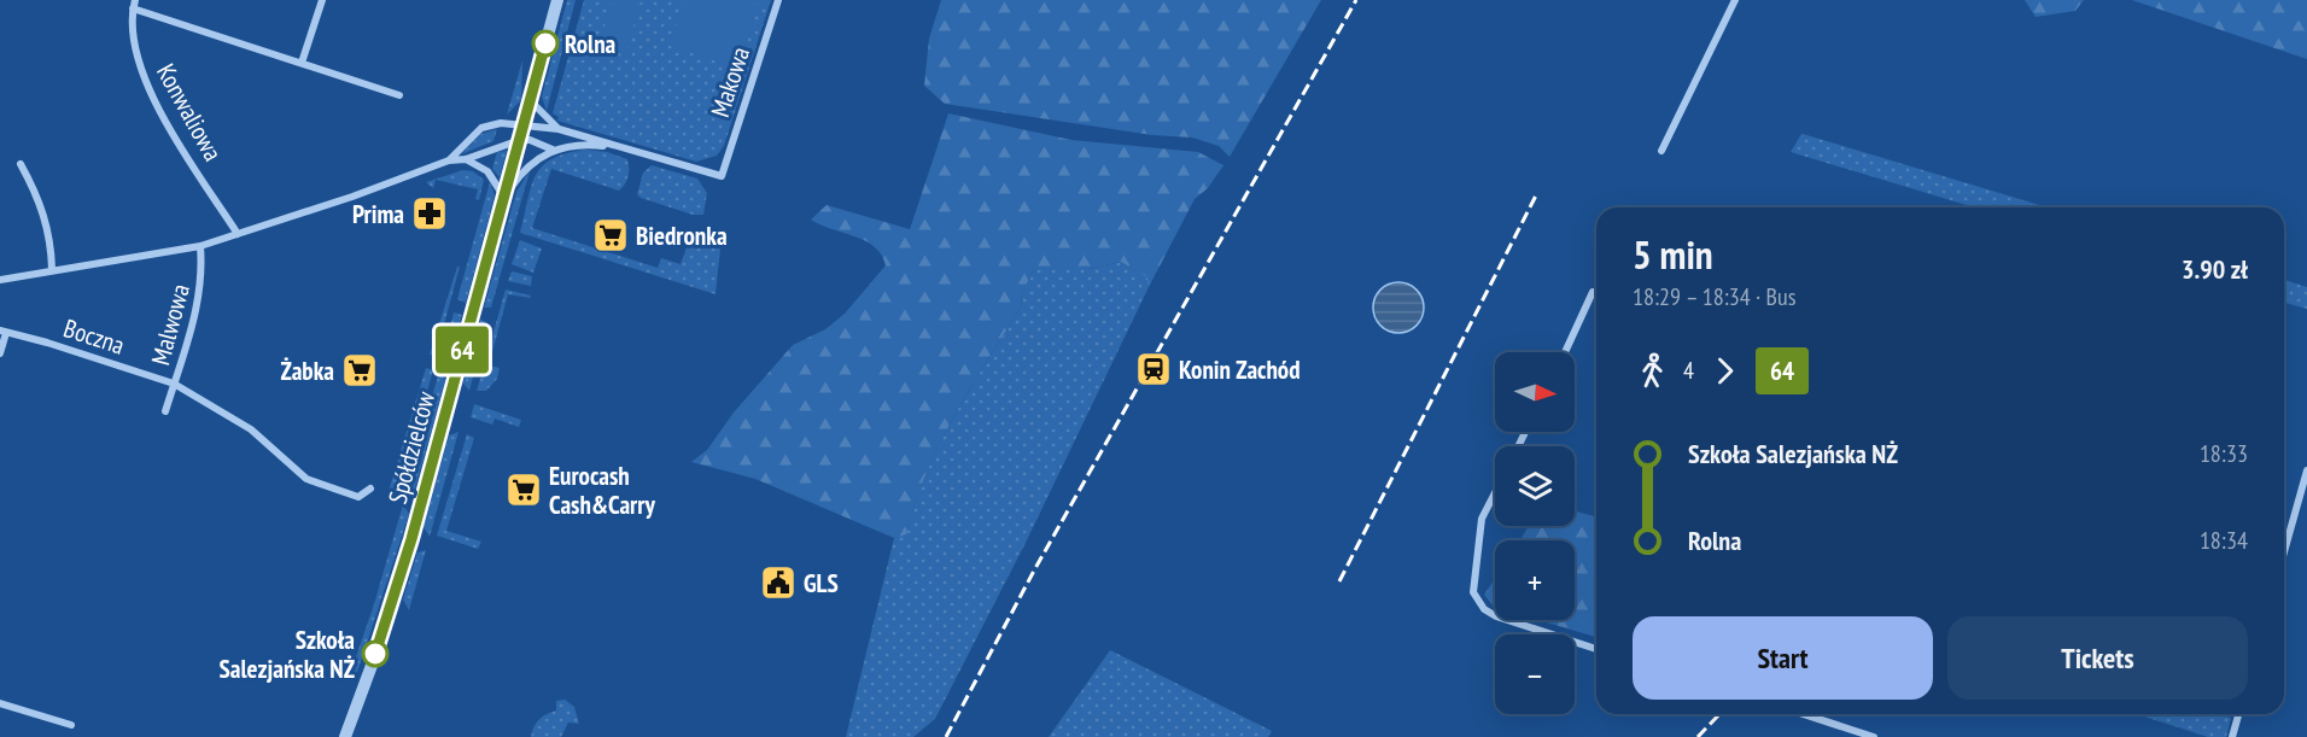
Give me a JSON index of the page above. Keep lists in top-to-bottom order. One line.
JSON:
{"streets":{"street":["Makowa","Konwaliowa","Malwowa","Boczna","Spółdzielców"]},"crossings":[["Malwowa","Boczna"]],"places":{"other":["Rolna","Szkoła Salezjańska NŻ"],"pharmacy":["Prima"],"supermarket":["Biedronka","Żabka","Eurocash Cash&Carry"],"station":["Konin Zachód"],"public building":["GLS"]},"lines":["bus line 64"],"north":"right","page":{"on_map":"64","heading":["5 min","18:29 – 18:34 · Bus","3.90 zł"],"legs":["4","64"],"map_buttons":["+","−"],"list":[{"name":"Szkoła Salezjańska NŻ","value":"18:33"},{"name":"Rolna","value":"18:34"}],"buttons":["Start","Tickets"]}}
